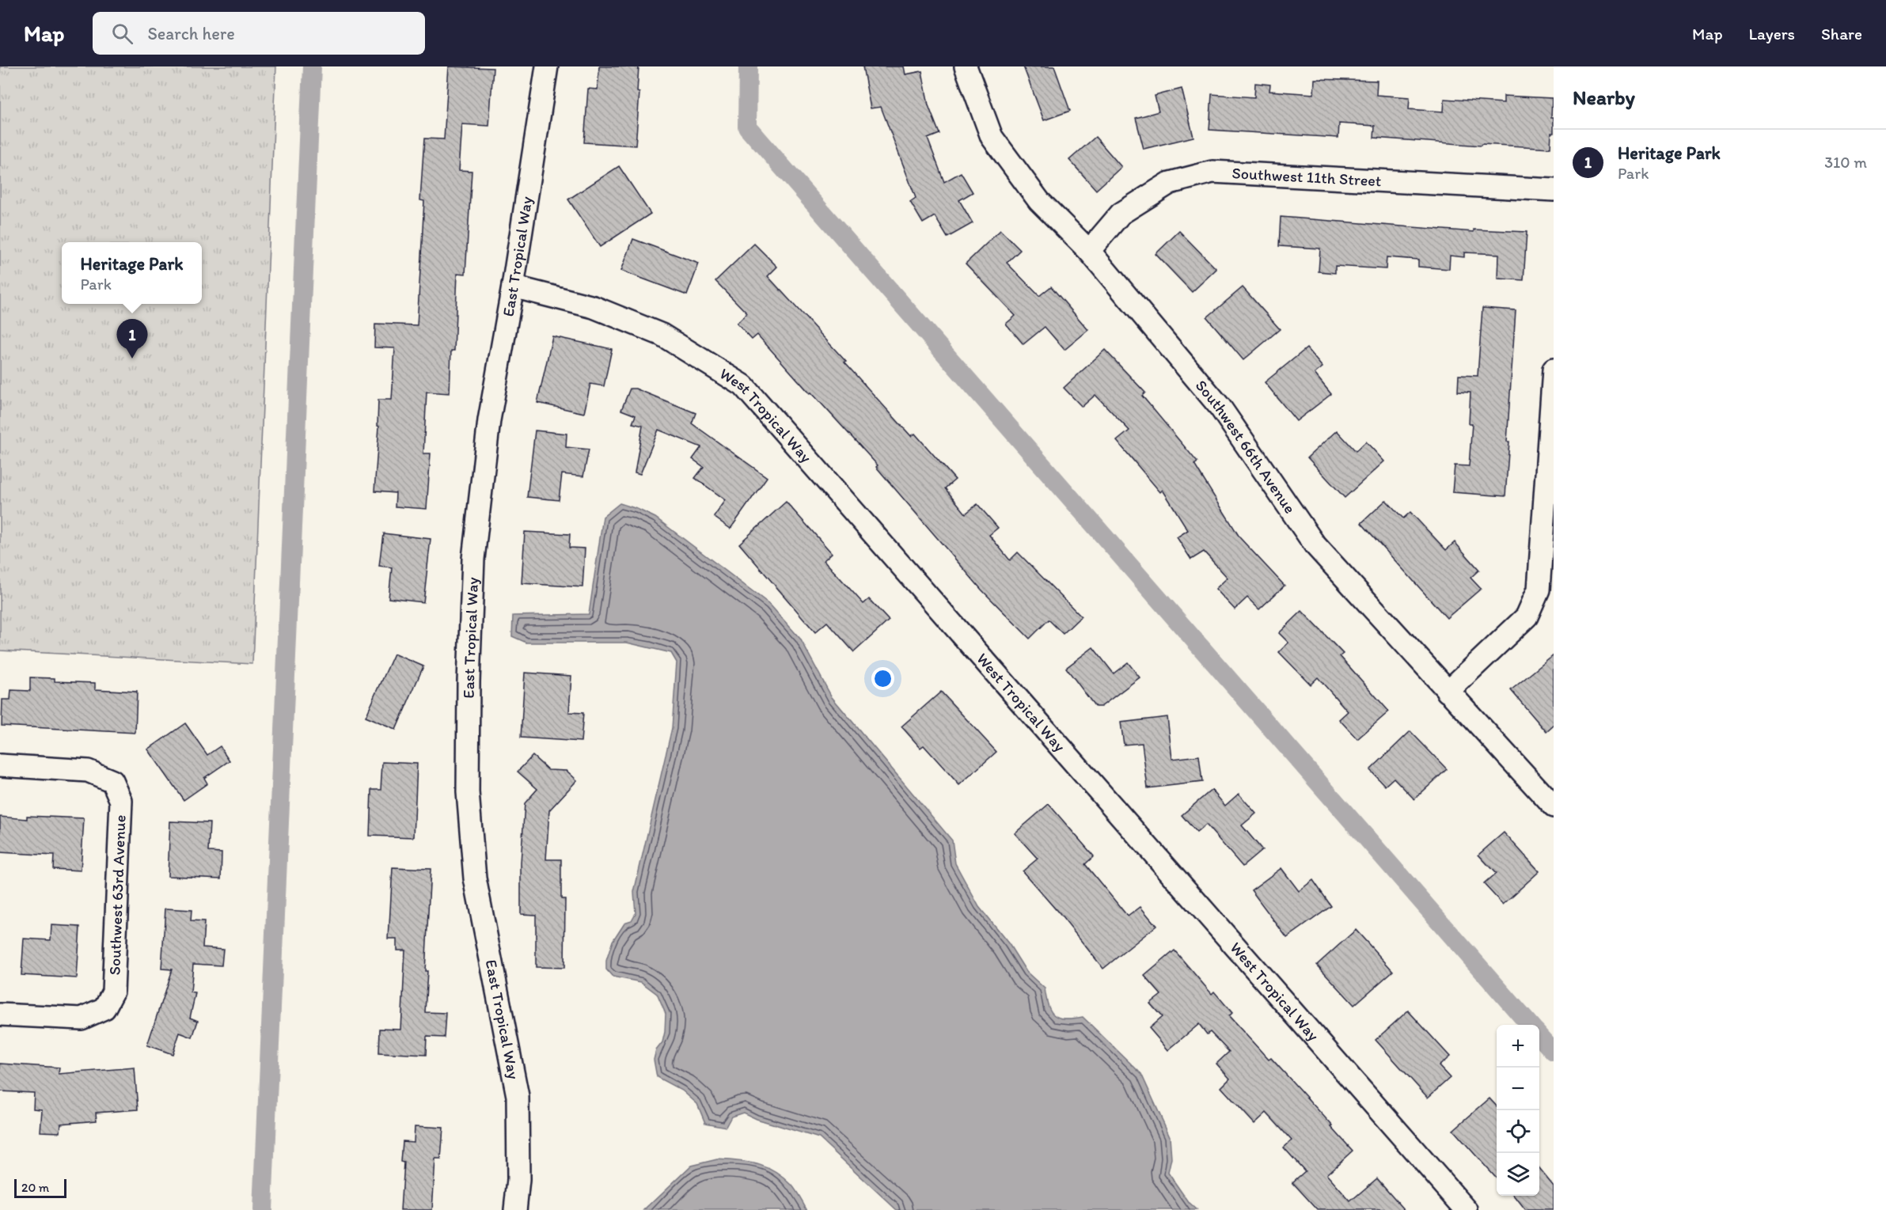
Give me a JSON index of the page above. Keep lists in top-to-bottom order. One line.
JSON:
{"streets":{"street":["Southwest 11th Street","East Tropical Way","West Tropical Way","Southwest 66th Avenue","Southwest 63rd Avenue"]},"crossings":[["Southwest 11th Street","Southwest 66th Avenue"],["East Tropical Way","West Tropical Way"]],"scale_bar":"20 m","page":{"header":"Map","search":"Search here","nav":["Map","Layers","Share"],"heading":"Nearby","list":[{"mark":"1","name":"Heritage Park","note":"Park","value":"310 m"}],"popup":["Heritage Park","Park"],"pins":"1","map_buttons":["+","−"],"scale":"20 m"}}
